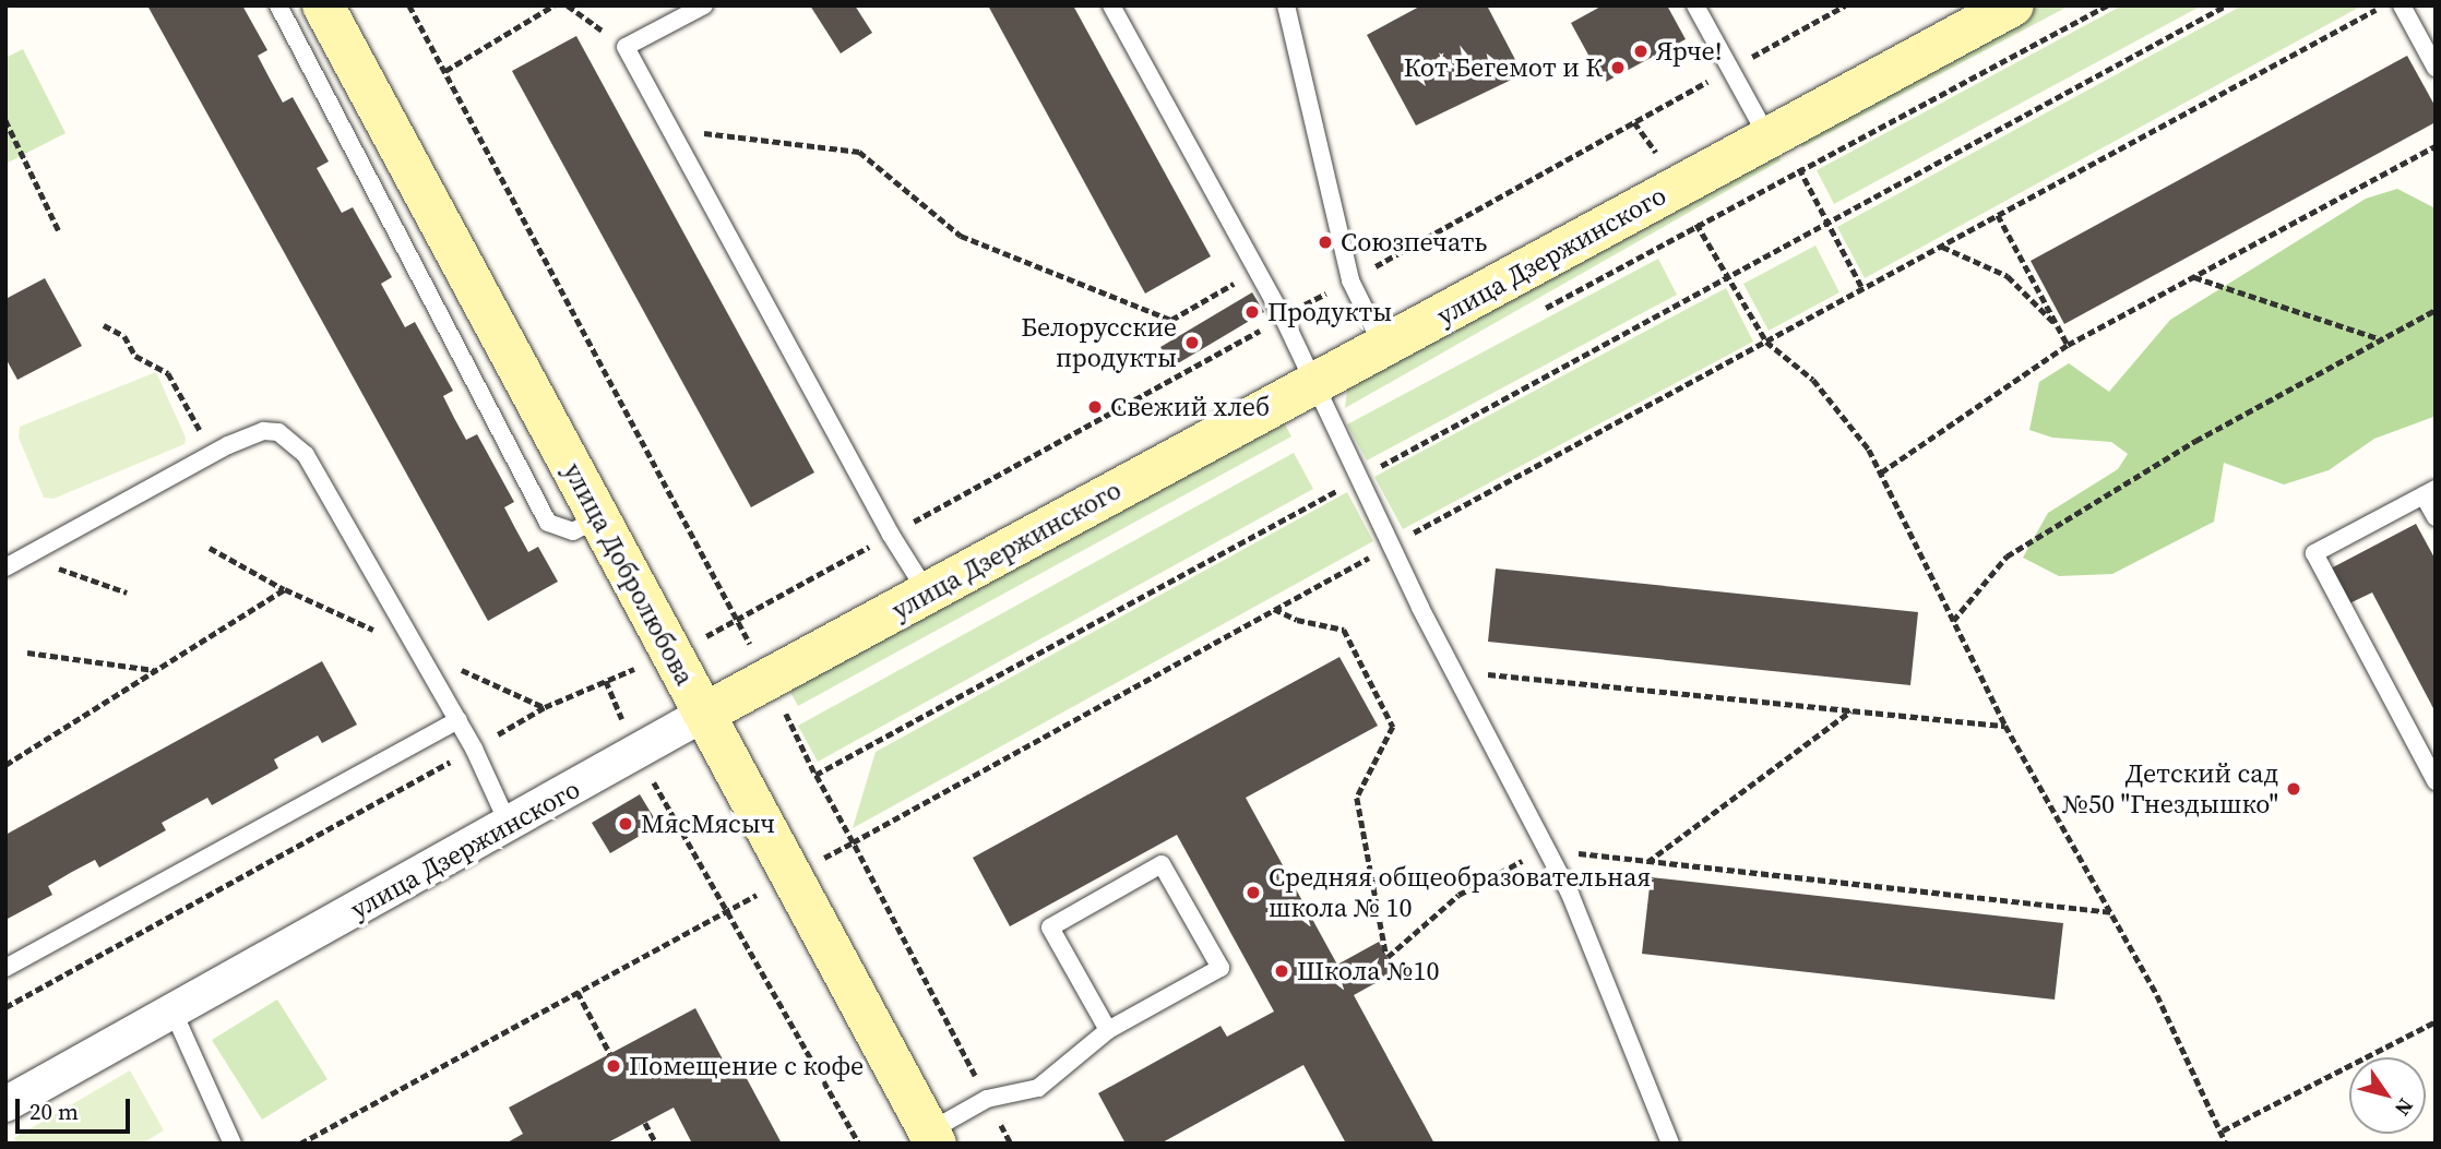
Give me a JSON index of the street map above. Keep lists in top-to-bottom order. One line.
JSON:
{"streets":{"street":["улица Дзержинского","улица Добролюбова"]},"crossings":[["улица Дзержинского","улица Добролюбова"]],"places":["Ярче!","Кот Бегемот и К","Союзпечать","Продукты","Белорусские продукты","Свежий хлеб","Детский сад №50 \"Гнездышко\"","МясМясыч","Средняя общеобразовательная школа № 10","Школа №10","Помещение с кофе"],"scale_bar":"20 m","north":"bottom right"}
